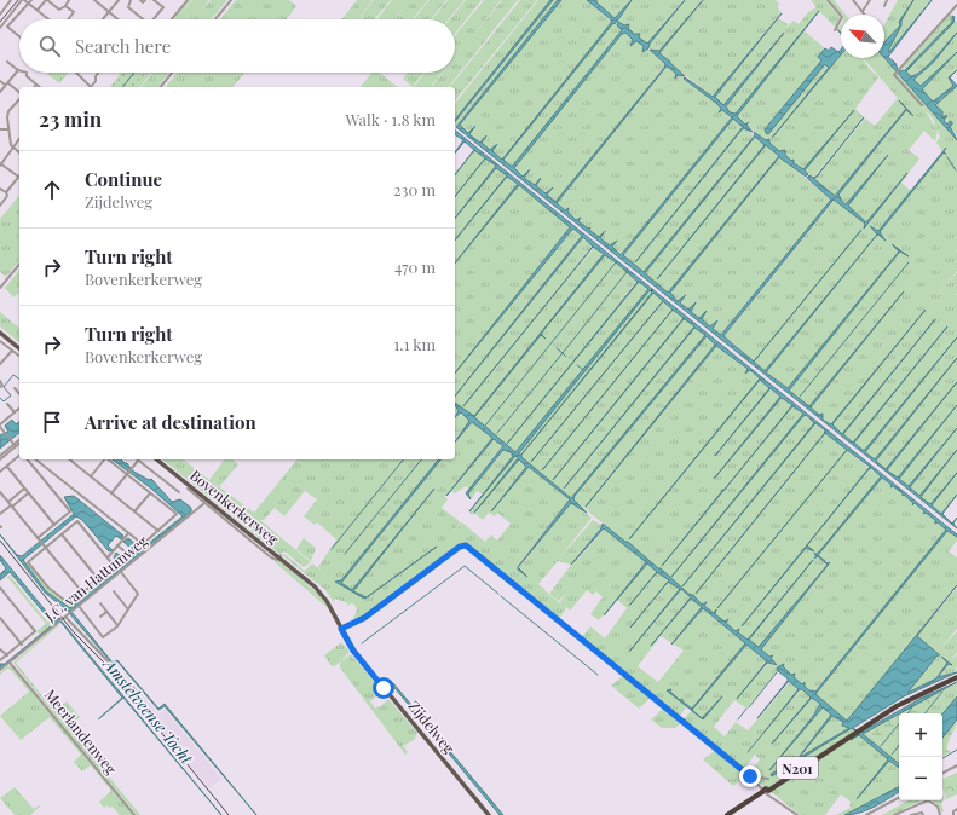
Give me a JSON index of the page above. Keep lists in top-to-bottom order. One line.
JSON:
{"streets":{"highway":["N201"],"main road":["Bovenkerkerweg","Zijdelweg"],"street":["J.C. van Hattumweg","Meerlandenweg"]},"crossings":[["Bovenkerkerweg","J.C. van Hattumweg"],["Bovenkerkerweg","Zijdelweg"],["J.C. van Hattumweg","Meerlandenweg"]],"water":["Amstelveense Tocht"],"north":"top left","page":{"search":"Search here","heading":["23 min","Walk · 1.8 km"],"list":[["Continue","Zijdelweg","230 m"],["Turn right","Bovenkerkerweg","470 m"],["Turn right","Bovenkerkerweg","1.1 km"],"Arrive at destination"],"map_buttons":["+","−"]}}
